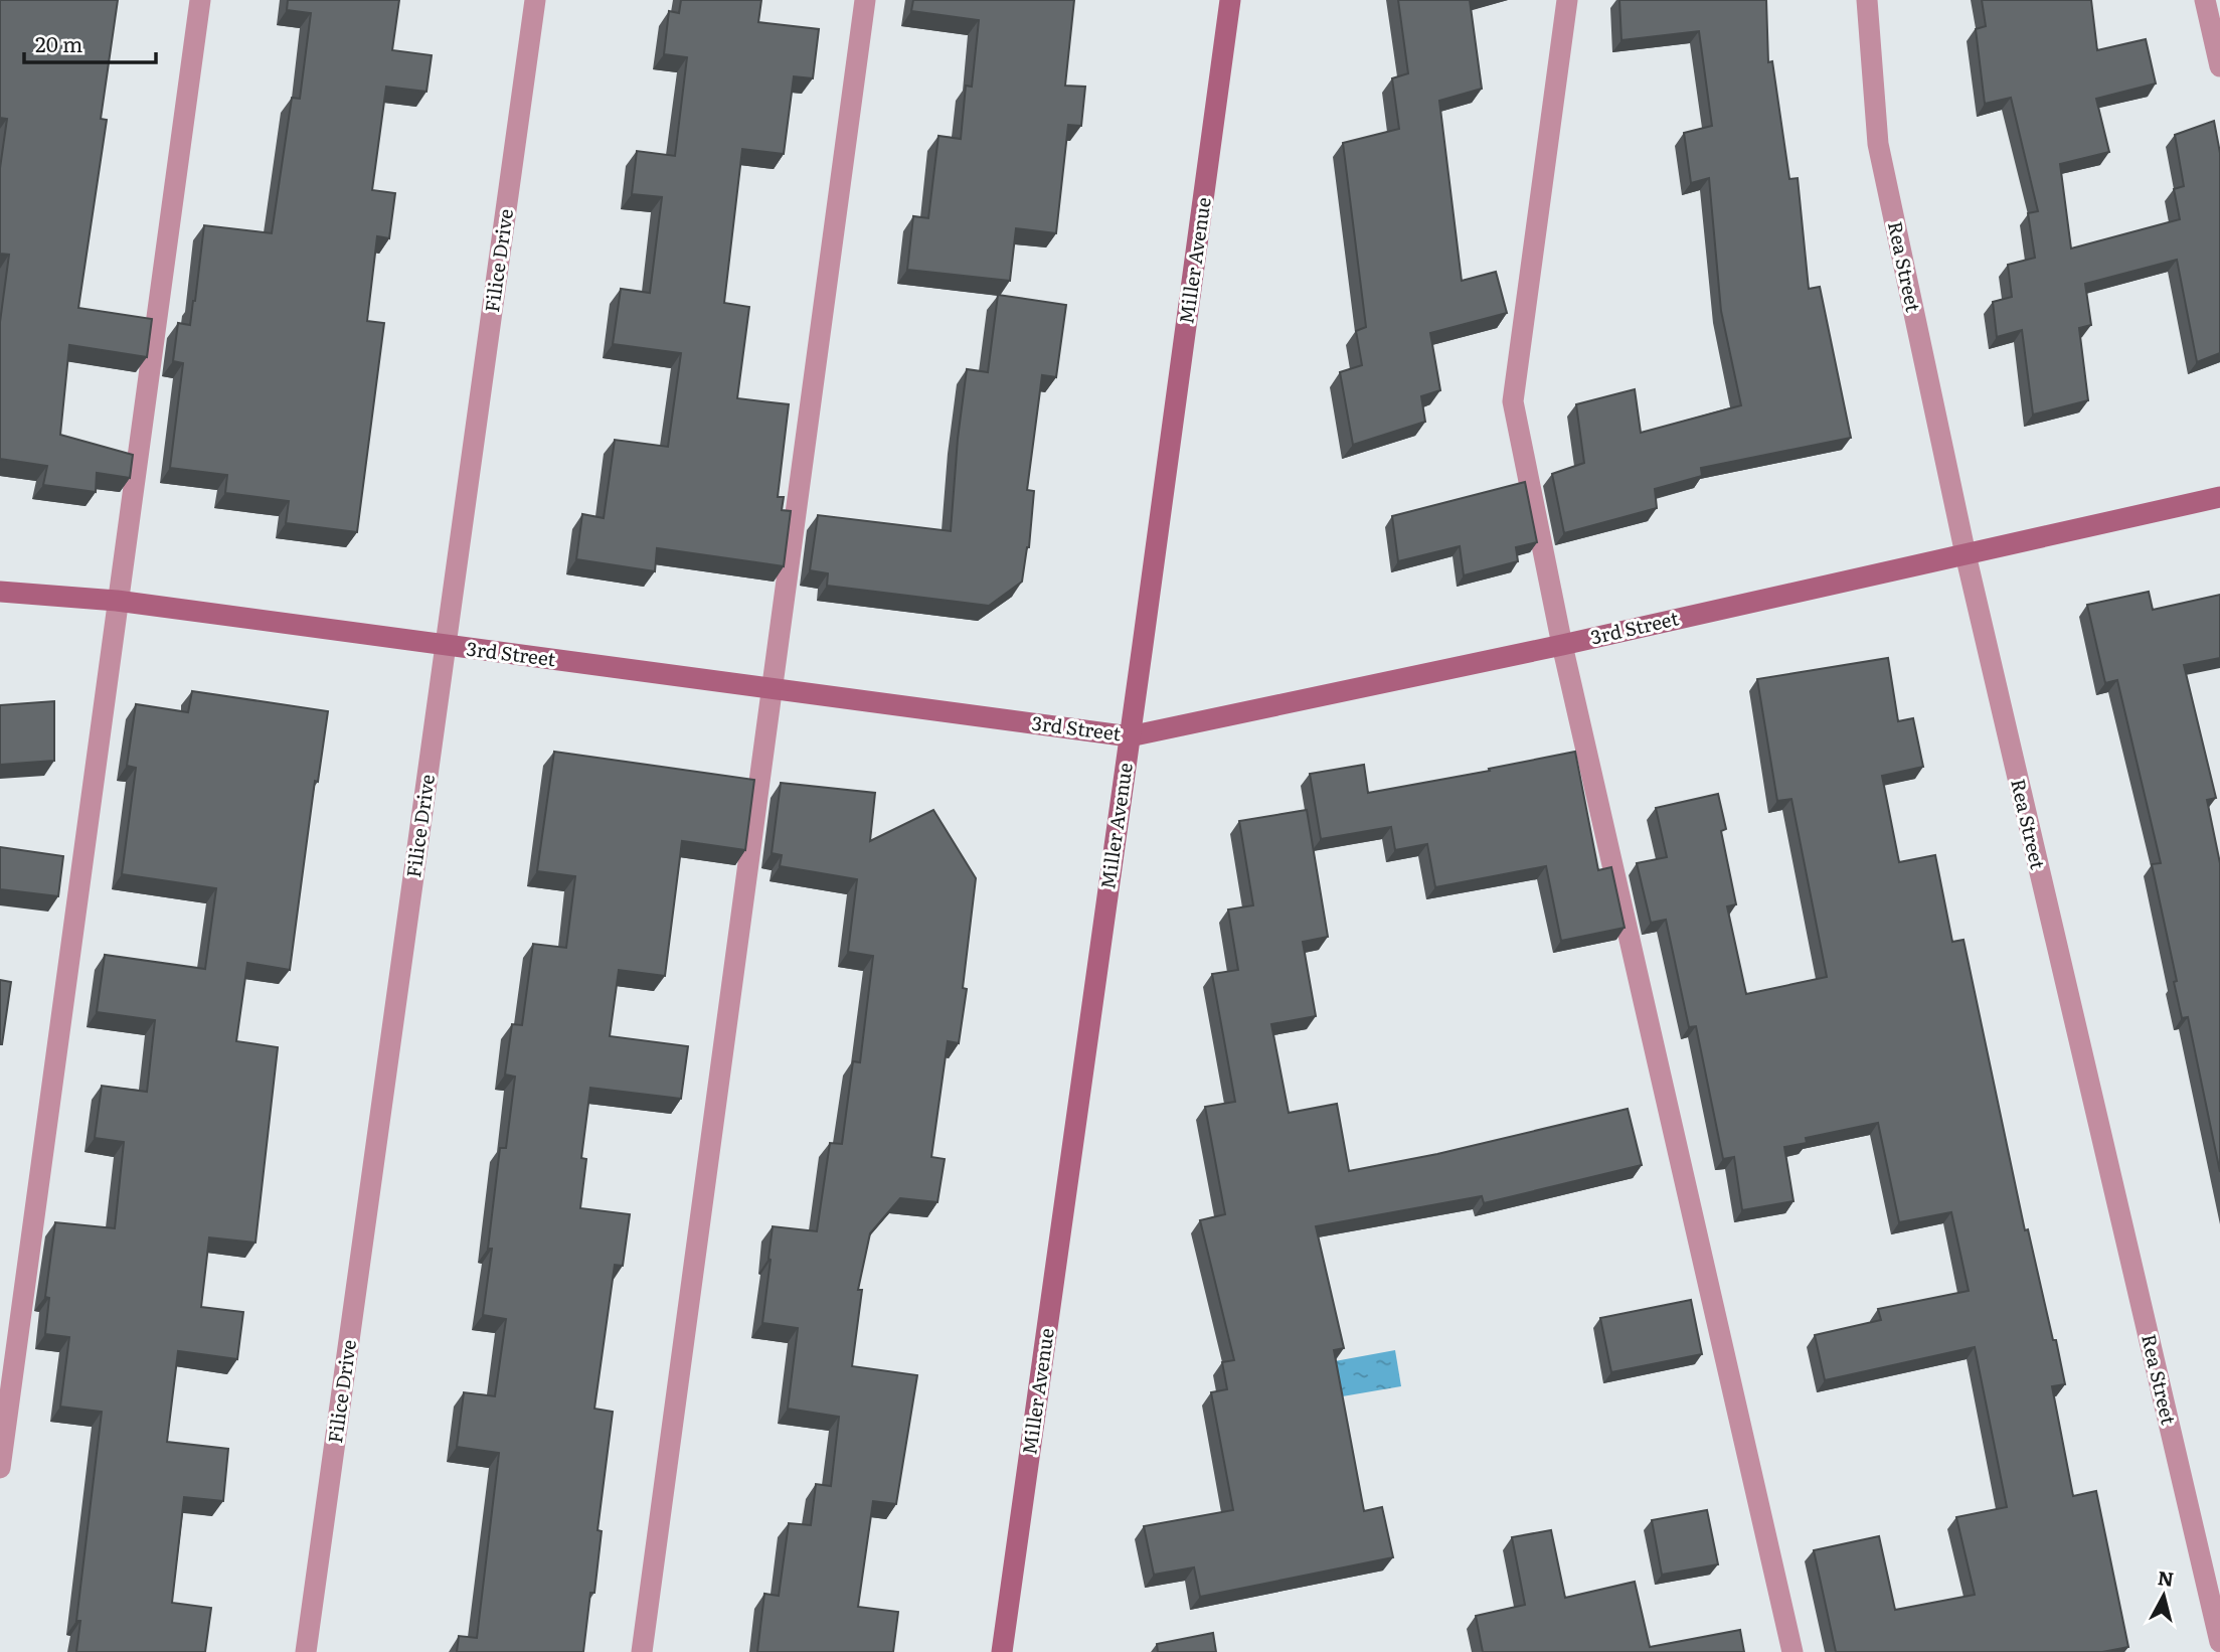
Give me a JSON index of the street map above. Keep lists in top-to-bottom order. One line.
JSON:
{"streets":{"street":["Filice Drive","Miller Avenue","Rea Street","3rd Street"]},"crossings":[["Filice Drive","3rd Street"],["Miller Avenue","3rd Street"],["Rea Street","3rd Street"]],"scale_bar":"20 m","north":"top"}
